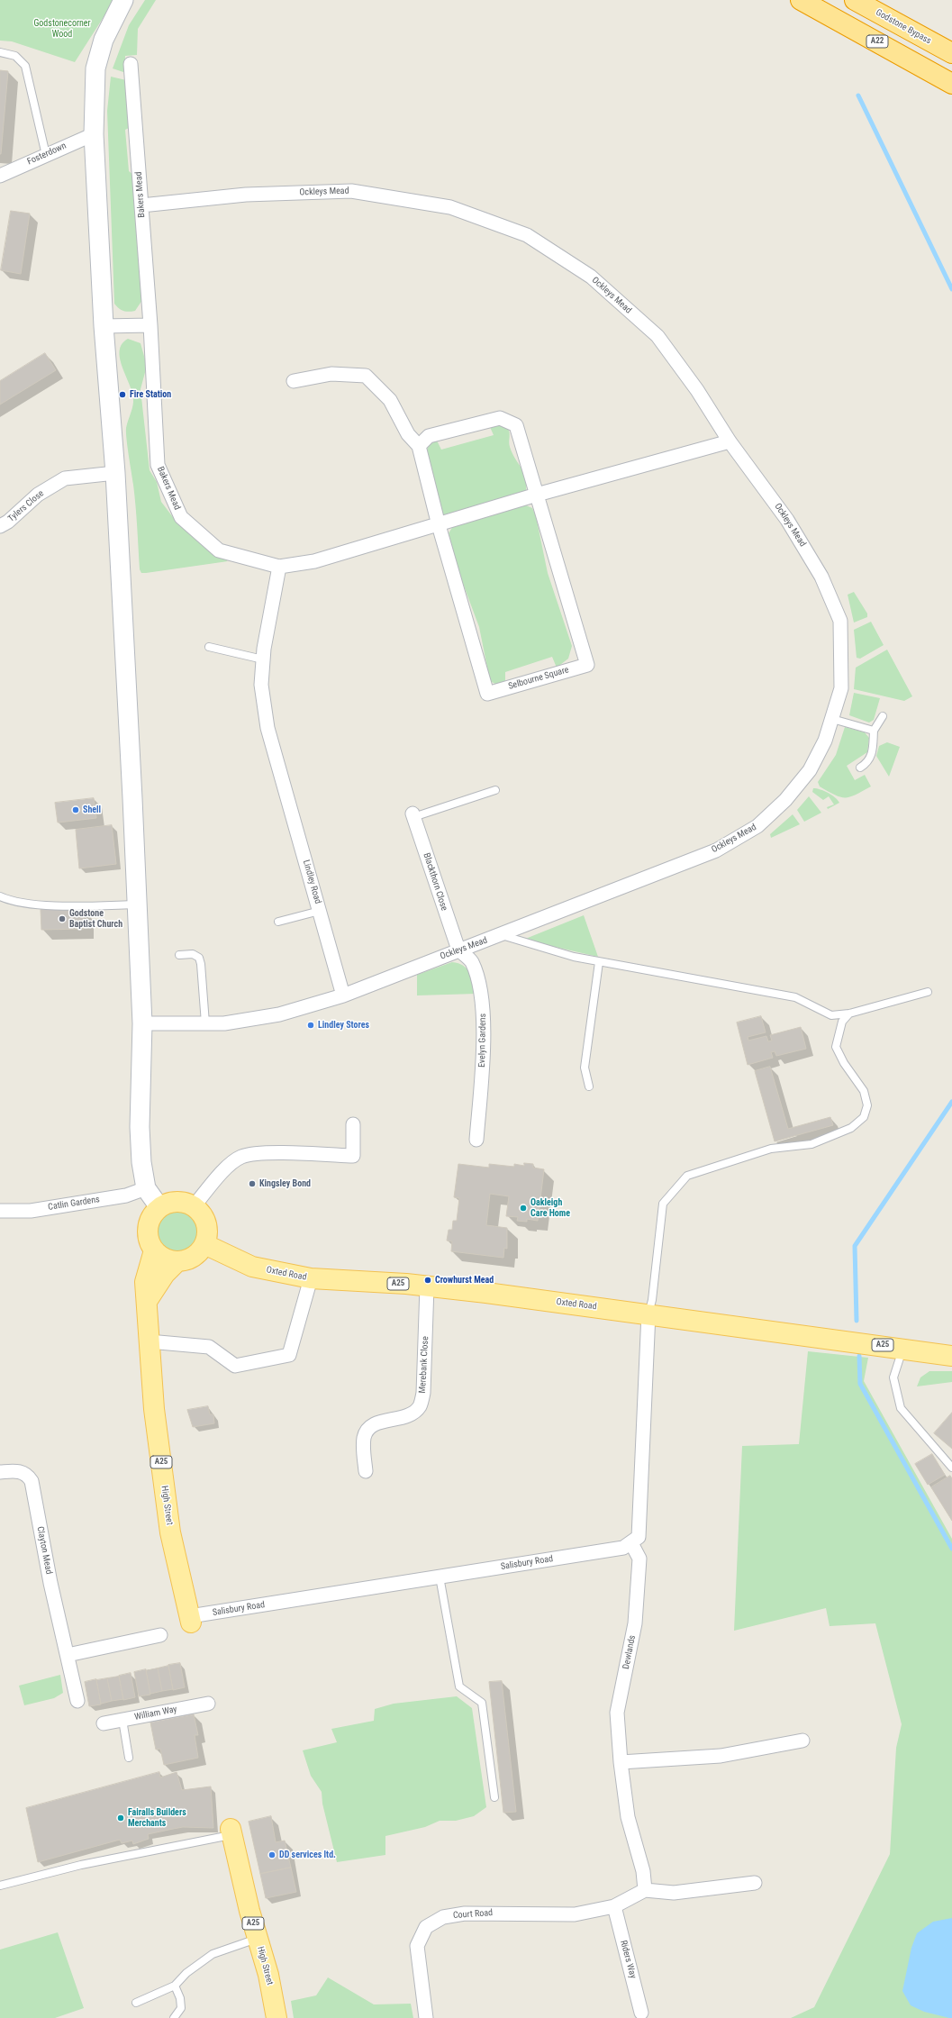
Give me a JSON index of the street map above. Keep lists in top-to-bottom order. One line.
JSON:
{"streets":{"highway":["Godstone Bypass","A22"],"main road":["Oxted Road","A25","High Street"],"street":["Fosterdown","Ockleys Mead","Bakers Mead","Tylers Close","Selbourne Square","Lindley Road","Blackthorn Close","Evelyn Gardens","Catlin Gardens","Merebank Close","Clayton Mead","Salisbury Road","Dewlands","William Way","Court Road","Riders Way"]},"crossings":[["Ockleys Mead","Bakers Mead"],["Ockleys Mead","Lindley Road"],["Ockleys Mead","Blackthorn Close"],["Ockleys Mead","Evelyn Gardens"],["Bakers Mead","Lindley Road"],["Blackthorn Close","Evelyn Gardens"],["Oxted Road","Merebank Close"],["Oxted Road","High Street"],["High Street","Salisbury Road"],["Salisbury Road","Dewlands"],["Court Road","Riders Way"]],"parks":["Godstonecorner Wood"],"places":["Fire Station","Shell","Godstone Baptist Church","Lindley Stores","Kingsley Bond","Oakleigh Care Home","Crowhurst Mead","Fairalls Builders Merchants","DD services ltd."]}
